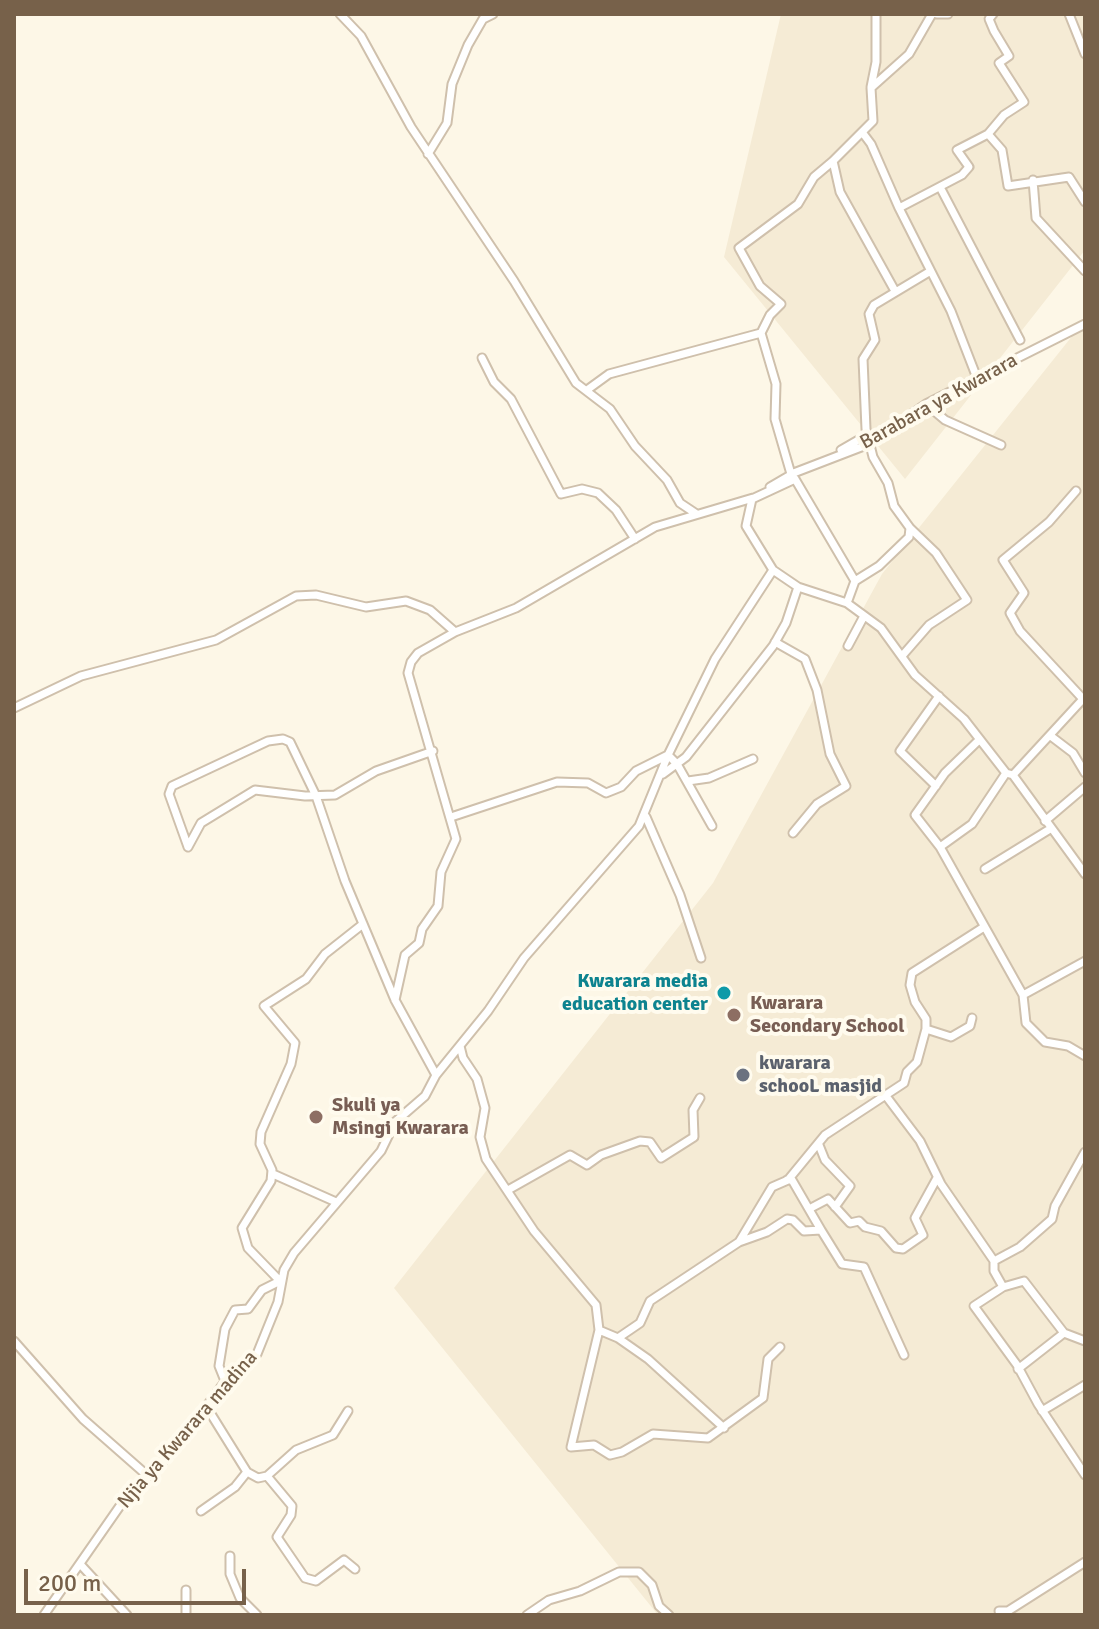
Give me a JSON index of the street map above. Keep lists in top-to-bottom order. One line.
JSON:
{"streets":{"street":["Barabara ya Kwarara","Njia ya Kwarara madina"]},"places":["Kwarara media education center","Kwarara Secondary School","kwarara schooL masjid","Skuli ya Msingi Kwarara"],"scale_bar":"200 m"}
